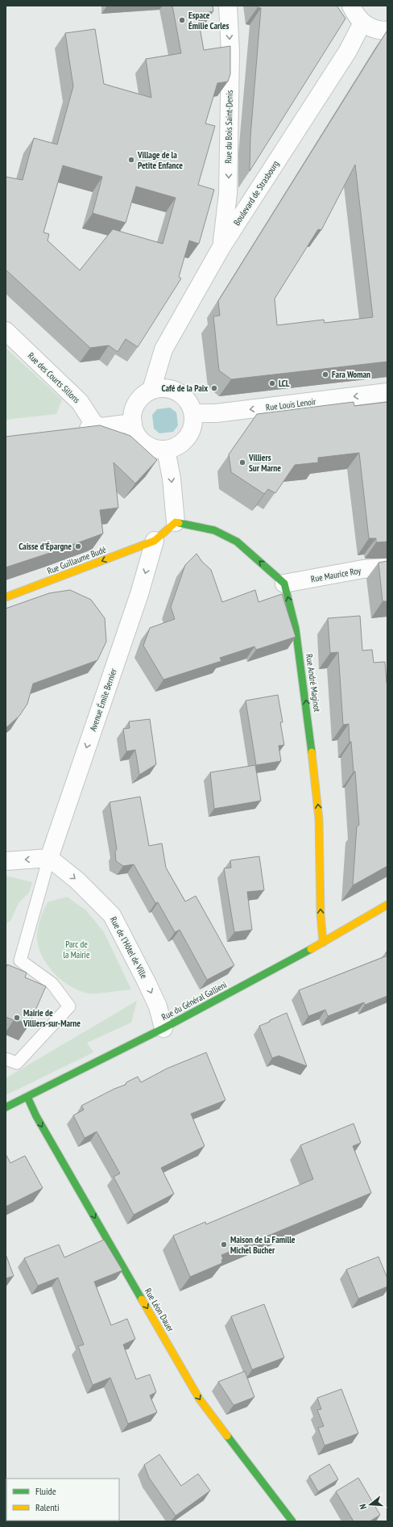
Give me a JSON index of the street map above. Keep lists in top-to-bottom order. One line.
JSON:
{"streets":{"street":["Rue du Bois Saint-Denis","Boulevard de Strasbourg","Rue des Courts Sillons","Rue Louis Lenoir","Rue Guillaume Budé","Rue Maurice Roy","Rue André Maginot","Avenue Émile Bernier","Rue de l'Hôtel de Ville","Rue du Général Gallieni","Rue Léon Dauer"]},"crossings":[["Rue du Bois Saint-Denis","Boulevard de Strasbourg"],["Boulevard de Strasbourg","Rue Louis Lenoir"],["Rue Guillaume Budé","Avenue Émile Bernier"],["Rue Maurice Roy","Rue André Maginot"],["Rue André Maginot","Rue du Général Gallieni"],["Avenue Émile Bernier","Rue de l'Hôtel de Ville"],["Rue de l'Hôtel de Ville","Rue du Général Gallieni"],["Rue du Général Gallieni","Rue Léon Dauer"]],"one_way":["Rue du Bois Saint-Denis","Rue Louis Lenoir","Rue Guillaume Budé","Rue André Maginot","Avenue Émile Bernier","Rue de l'Hôtel de Ville","Rue Léon Dauer"],"parks":["Parc de la Mairie"],"places":["Espace Émilie Carles","Village de la Petite Enfance","Fara Woman","LCL","Café de la Paix","Villiers Sur Marne","Caisse d'Épargne","Mairie de Villiers-sur-Marne","Maison de la Famille Michel Bucher"],"legend":["Fluide","Ralenti"],"north":"left"}
